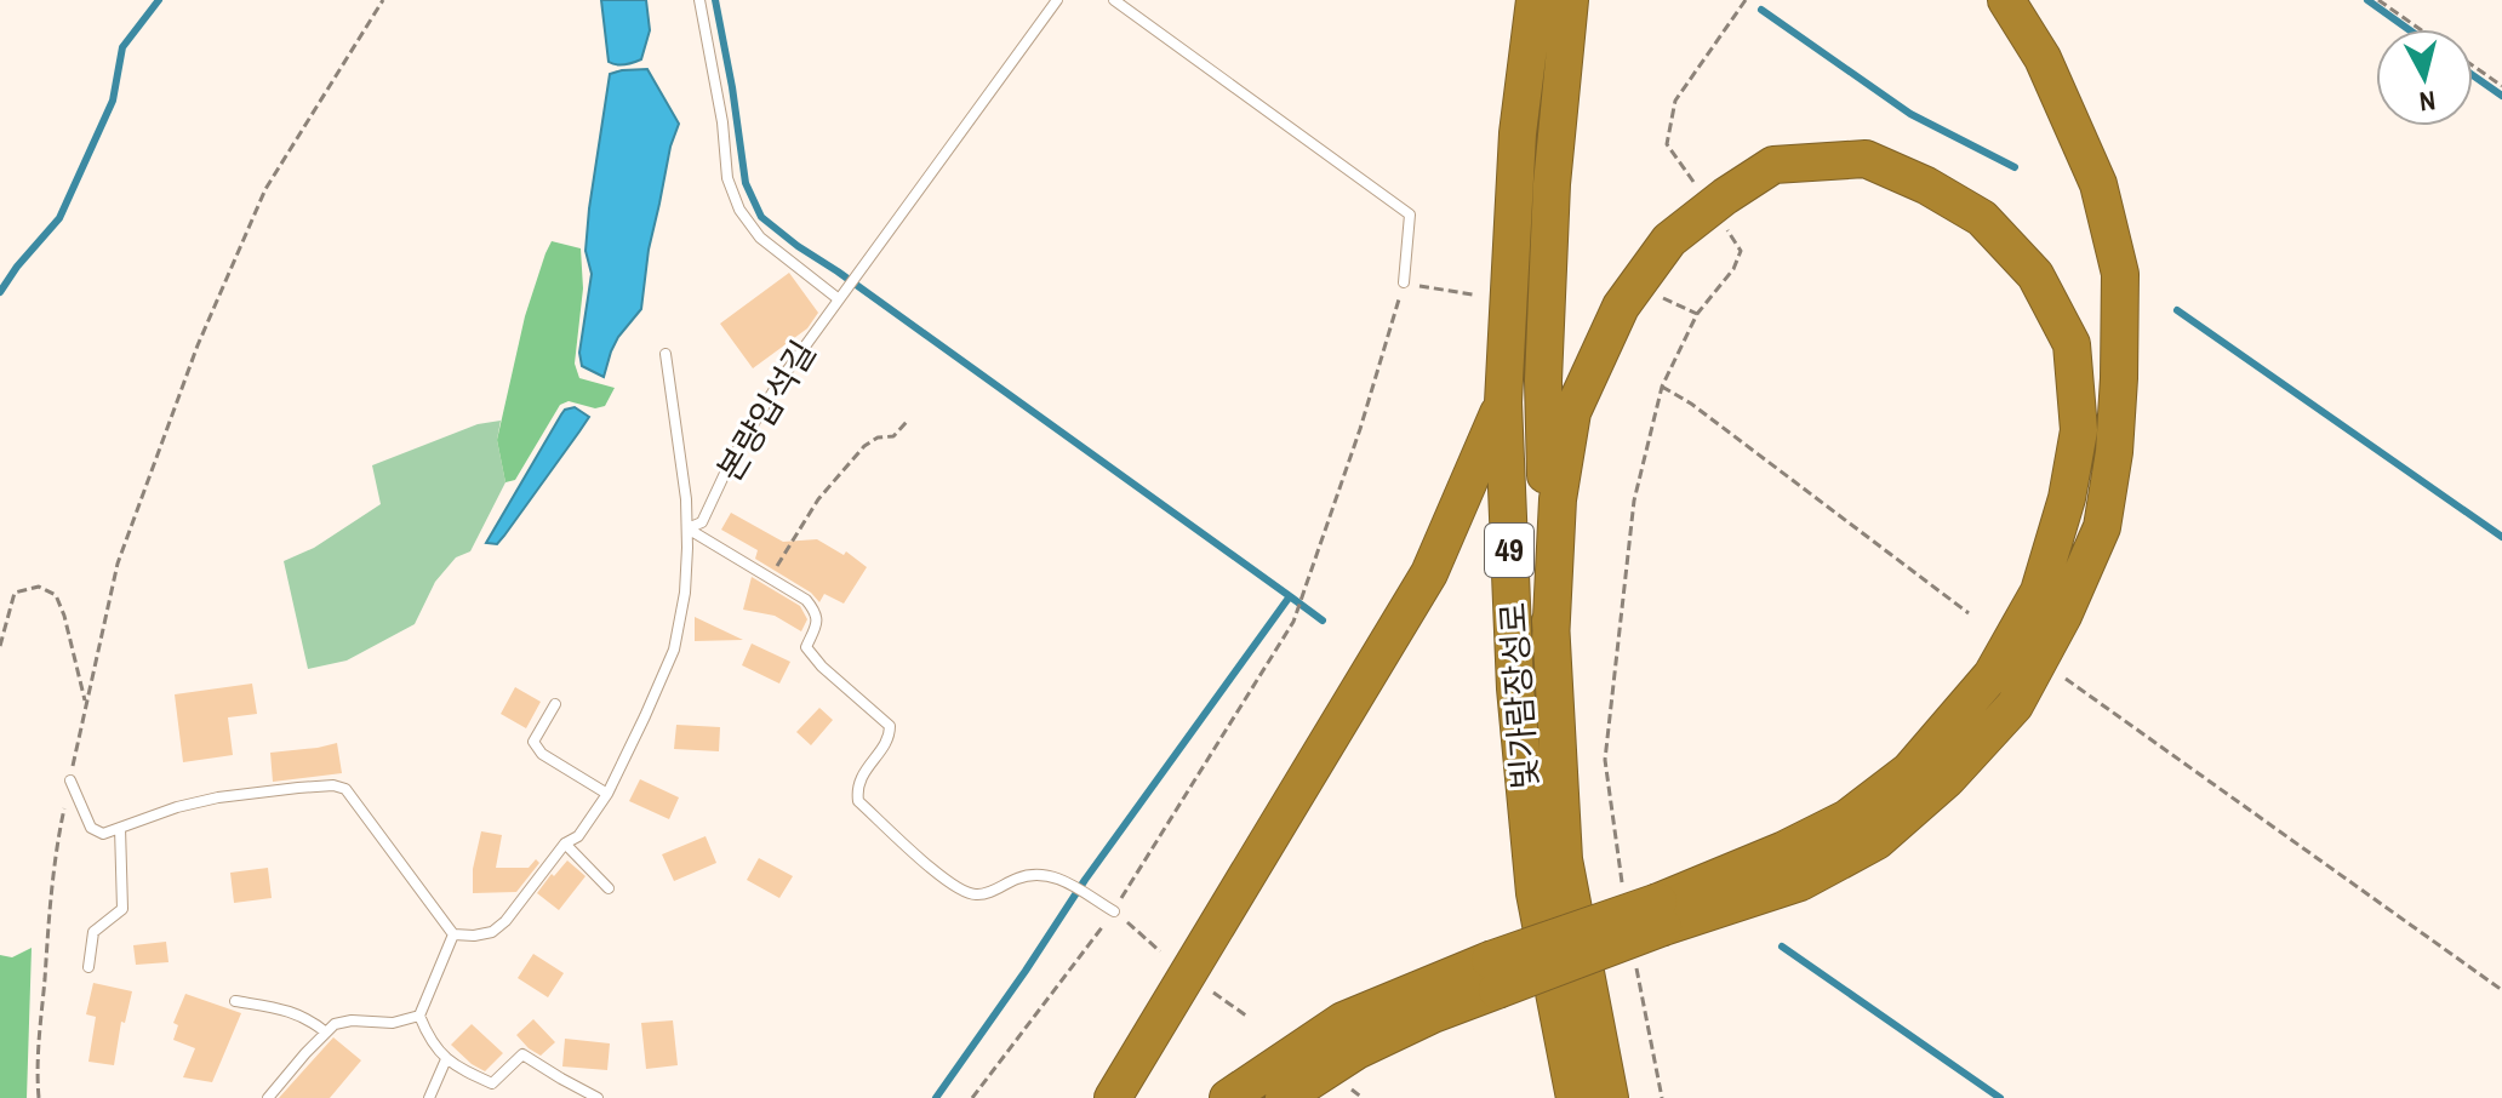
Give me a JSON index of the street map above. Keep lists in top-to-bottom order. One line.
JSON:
{"streets":{"highway":["49","빛가람장성로"],"lane":["본량입석길"]},"north":"bottom"}
